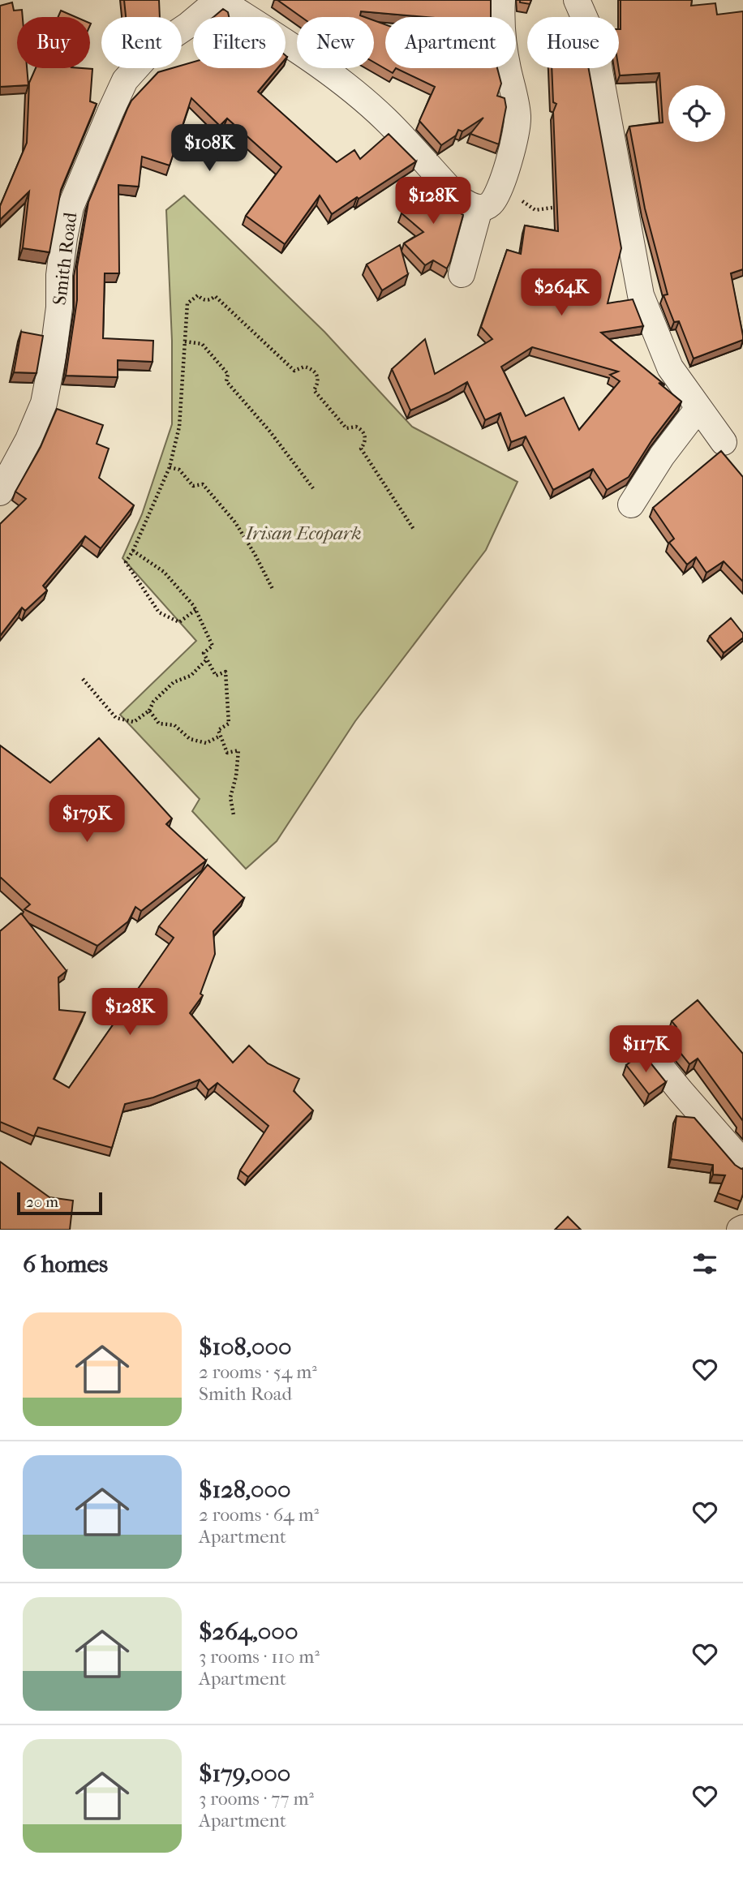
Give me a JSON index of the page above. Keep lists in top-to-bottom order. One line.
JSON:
{"streets":{"street":["Smith Road"]},"parks":["Irisan Ecopark"],"scale_bar":"20 m","page":{"chip":["Buy","Rent","Filters","New","Apartment","House"],"price":["$108K","$128K","$264K","$179K","$128K","$117K"],"scale":"20 m","heading":"6 homes","list":[{"name":"$108,000","note":"2 rooms · 54 m² · Smith Road"},{"name":"$128,000","note":"2 rooms · 64 m² · Apartment"},{"name":"$264,000","note":"3 rooms · 110 m² · Apartment"},{"name":"$179,000","note":"3 rooms · 77 m² · Apartment"}]}}
